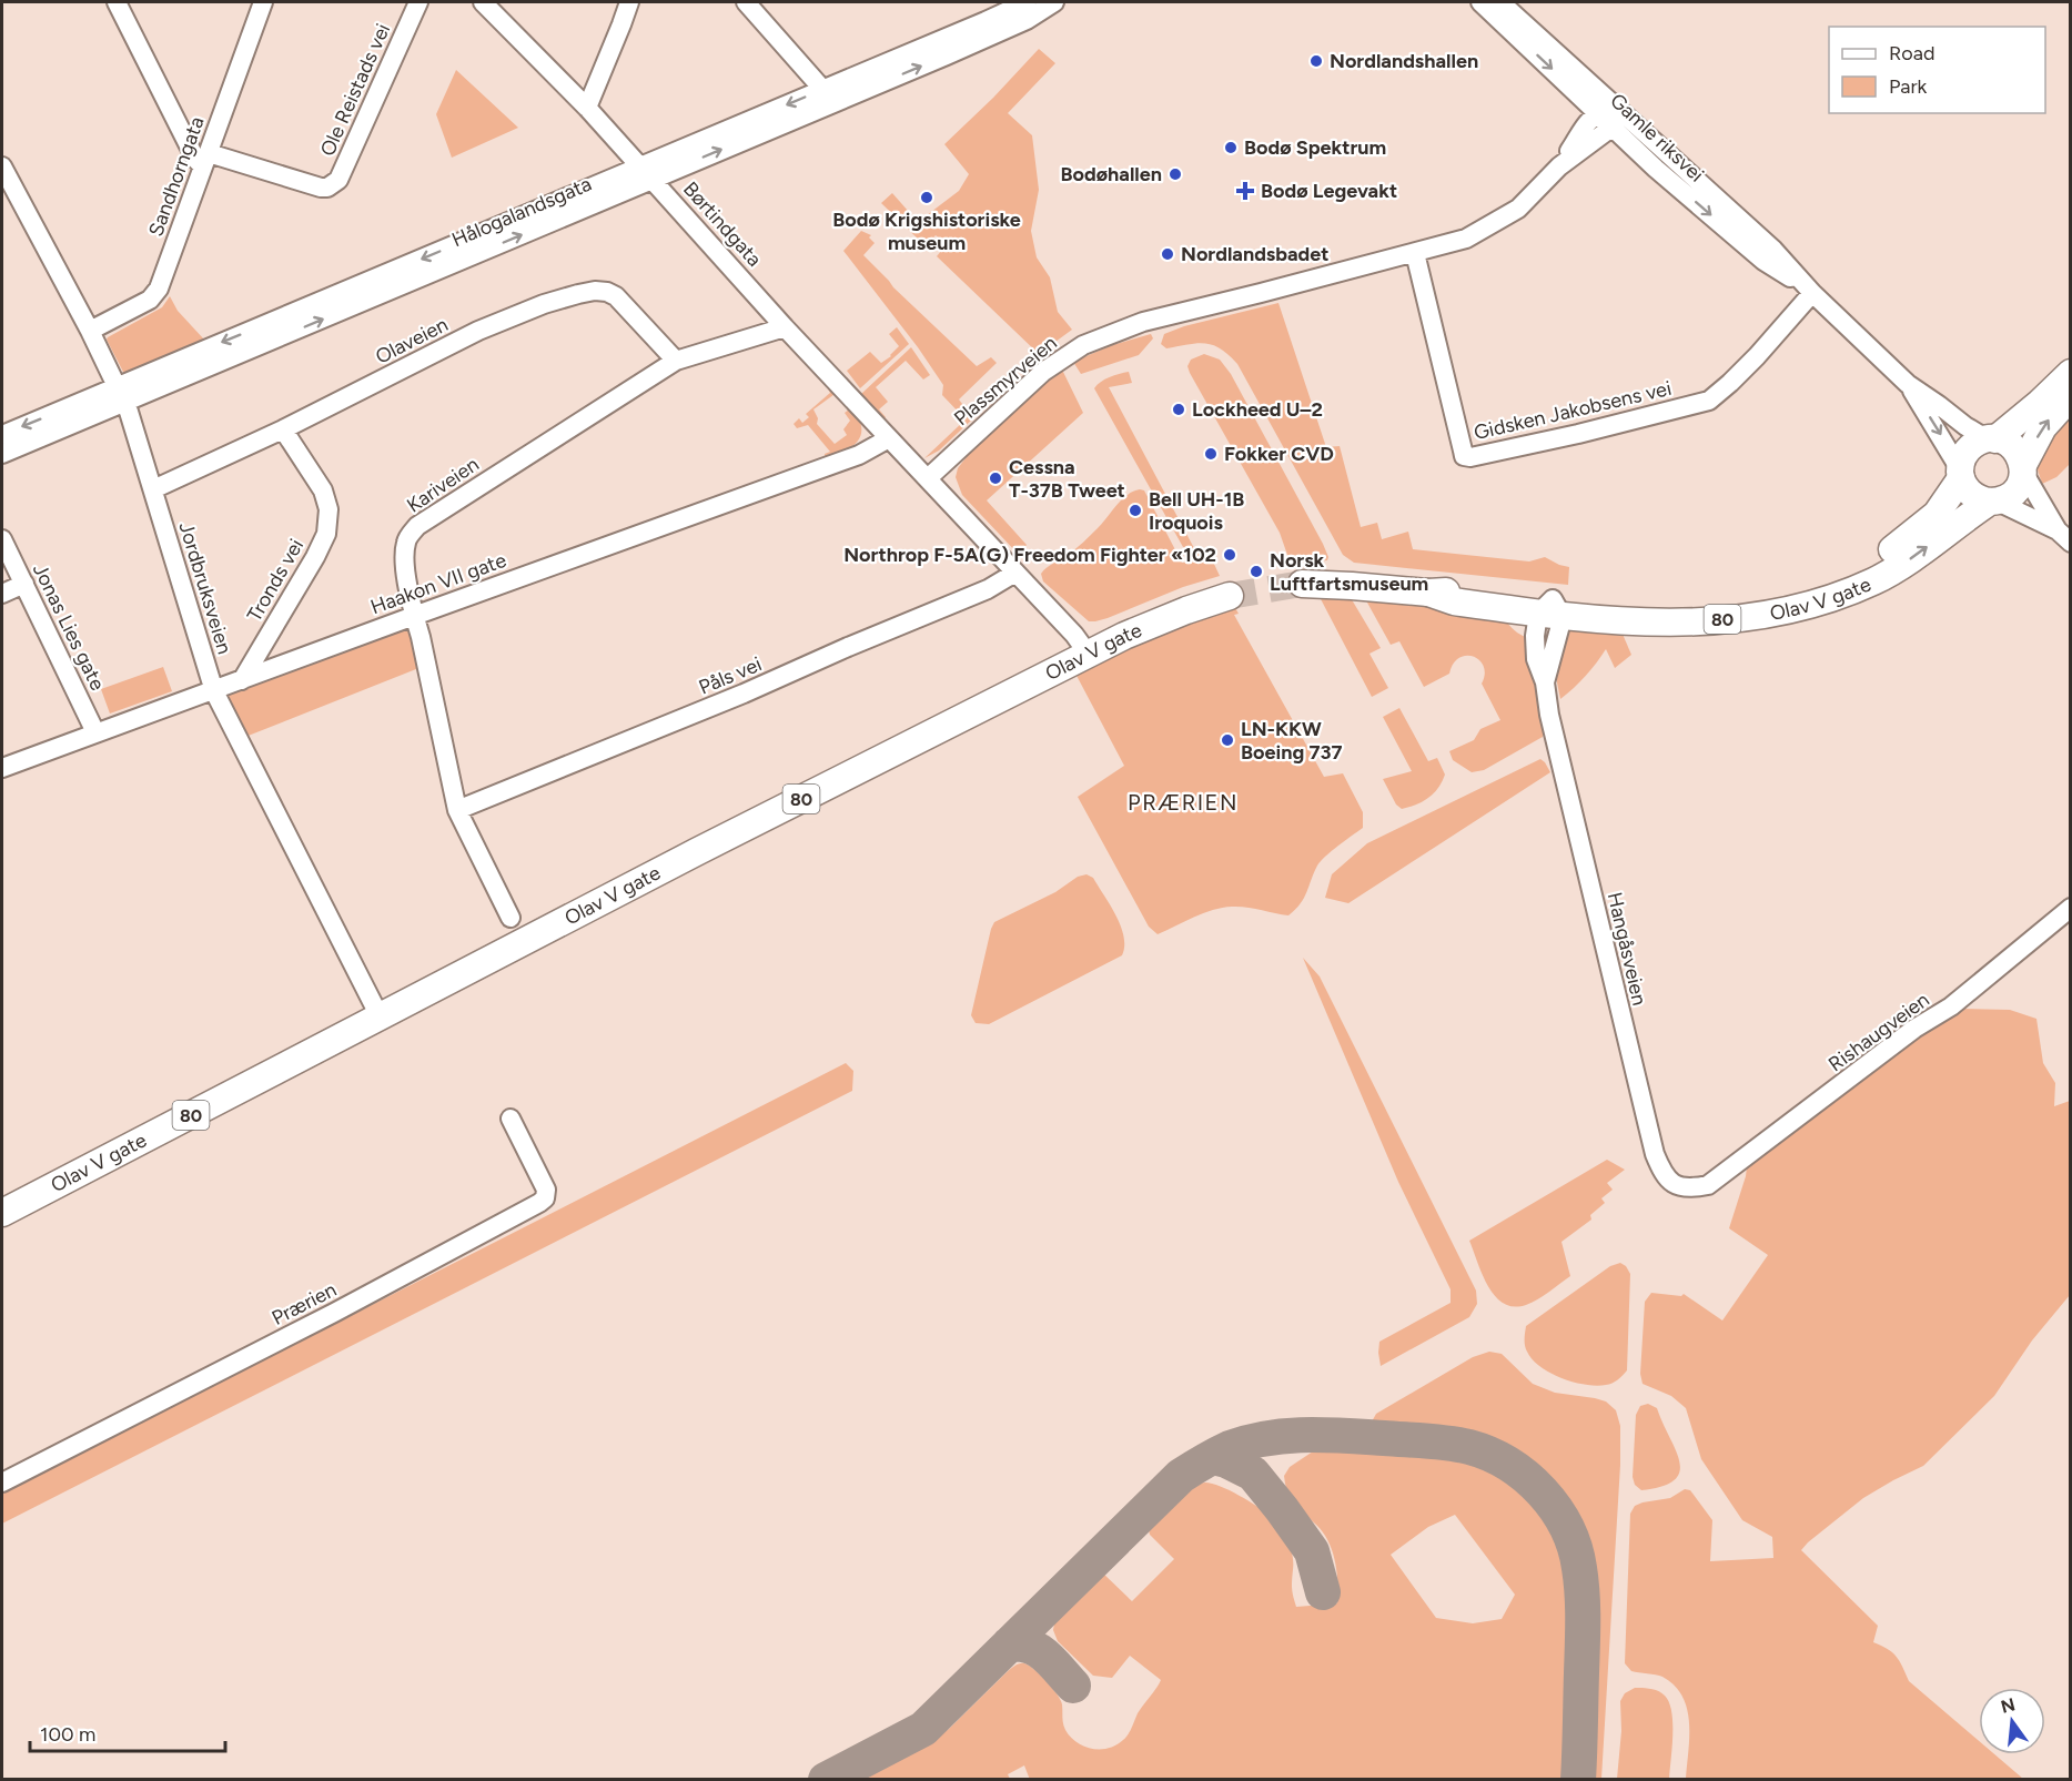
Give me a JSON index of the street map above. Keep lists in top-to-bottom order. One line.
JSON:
{"streets":{"highway":["Olav V gate","80"],"street":["Ole Reistads vei","Gamle riksvei","Sandhorngata","Hålogalandsgata","Børtindgata","Olaveien","Plassmyrveien","Gidsken Jakobsens vei","Kariveien","Tronds vei","Haakon VII gate","Jordbruksveien","Jonas Lies gate","Påls vei","Hangåsveien","Rishaugveien","Prærien"]},"crossings":[["Ole Reistads vei","Sandhorngata"],["Gamle riksvei","Plassmyrveien"],["Gamle riksvei","Gidsken Jakobsens vei"],["Gamle riksvei","Olav V gate"],["Sandhorngata","Jordbruksveien"],["Hålogalandsgata","Børtindgata"],["Hålogalandsgata","Jordbruksveien"],["Børtindgata","Plassmyrveien"],["Børtindgata","Kariveien"],["Børtindgata","Haakon VII gate"],["Olaveien","Kariveien"],["Olaveien","Tronds vei"],["Olaveien","Jordbruksveien"],["Plassmyrveien","Gidsken Jakobsens vei"],["Kariveien","Haakon VII gate"],["Kariveien","Påls vei"],["Tronds vei","Haakon VII gate"],["Haakon VII gate","Jordbruksveien"],["Haakon VII gate","Jonas Lies gate"],["Jordbruksveien","Olav V gate"],["Olav V gate","Hangåsveien"],["Hangåsveien","Rishaugveien"]],"districts":["PRÆRIEN"],"places":{"other":["Nordlandshallen","Bodø Spektrum","Bodøhallen","Bodø Krigshistoriske museum","Nordlandsbadet","Lockheed U–2","Fokker CVD","Cessna T-37B Tweet","Bell UH-1B Iroquois","Northrop F-5A(G) Freedom Fighter «102","Norsk Luftfartsmuseum","LN-KKW Boeing 737"],"health":["Bodø Legevakt"]},"legend":["Road","Park"],"scale_bar":"100 m","north":"top"}
